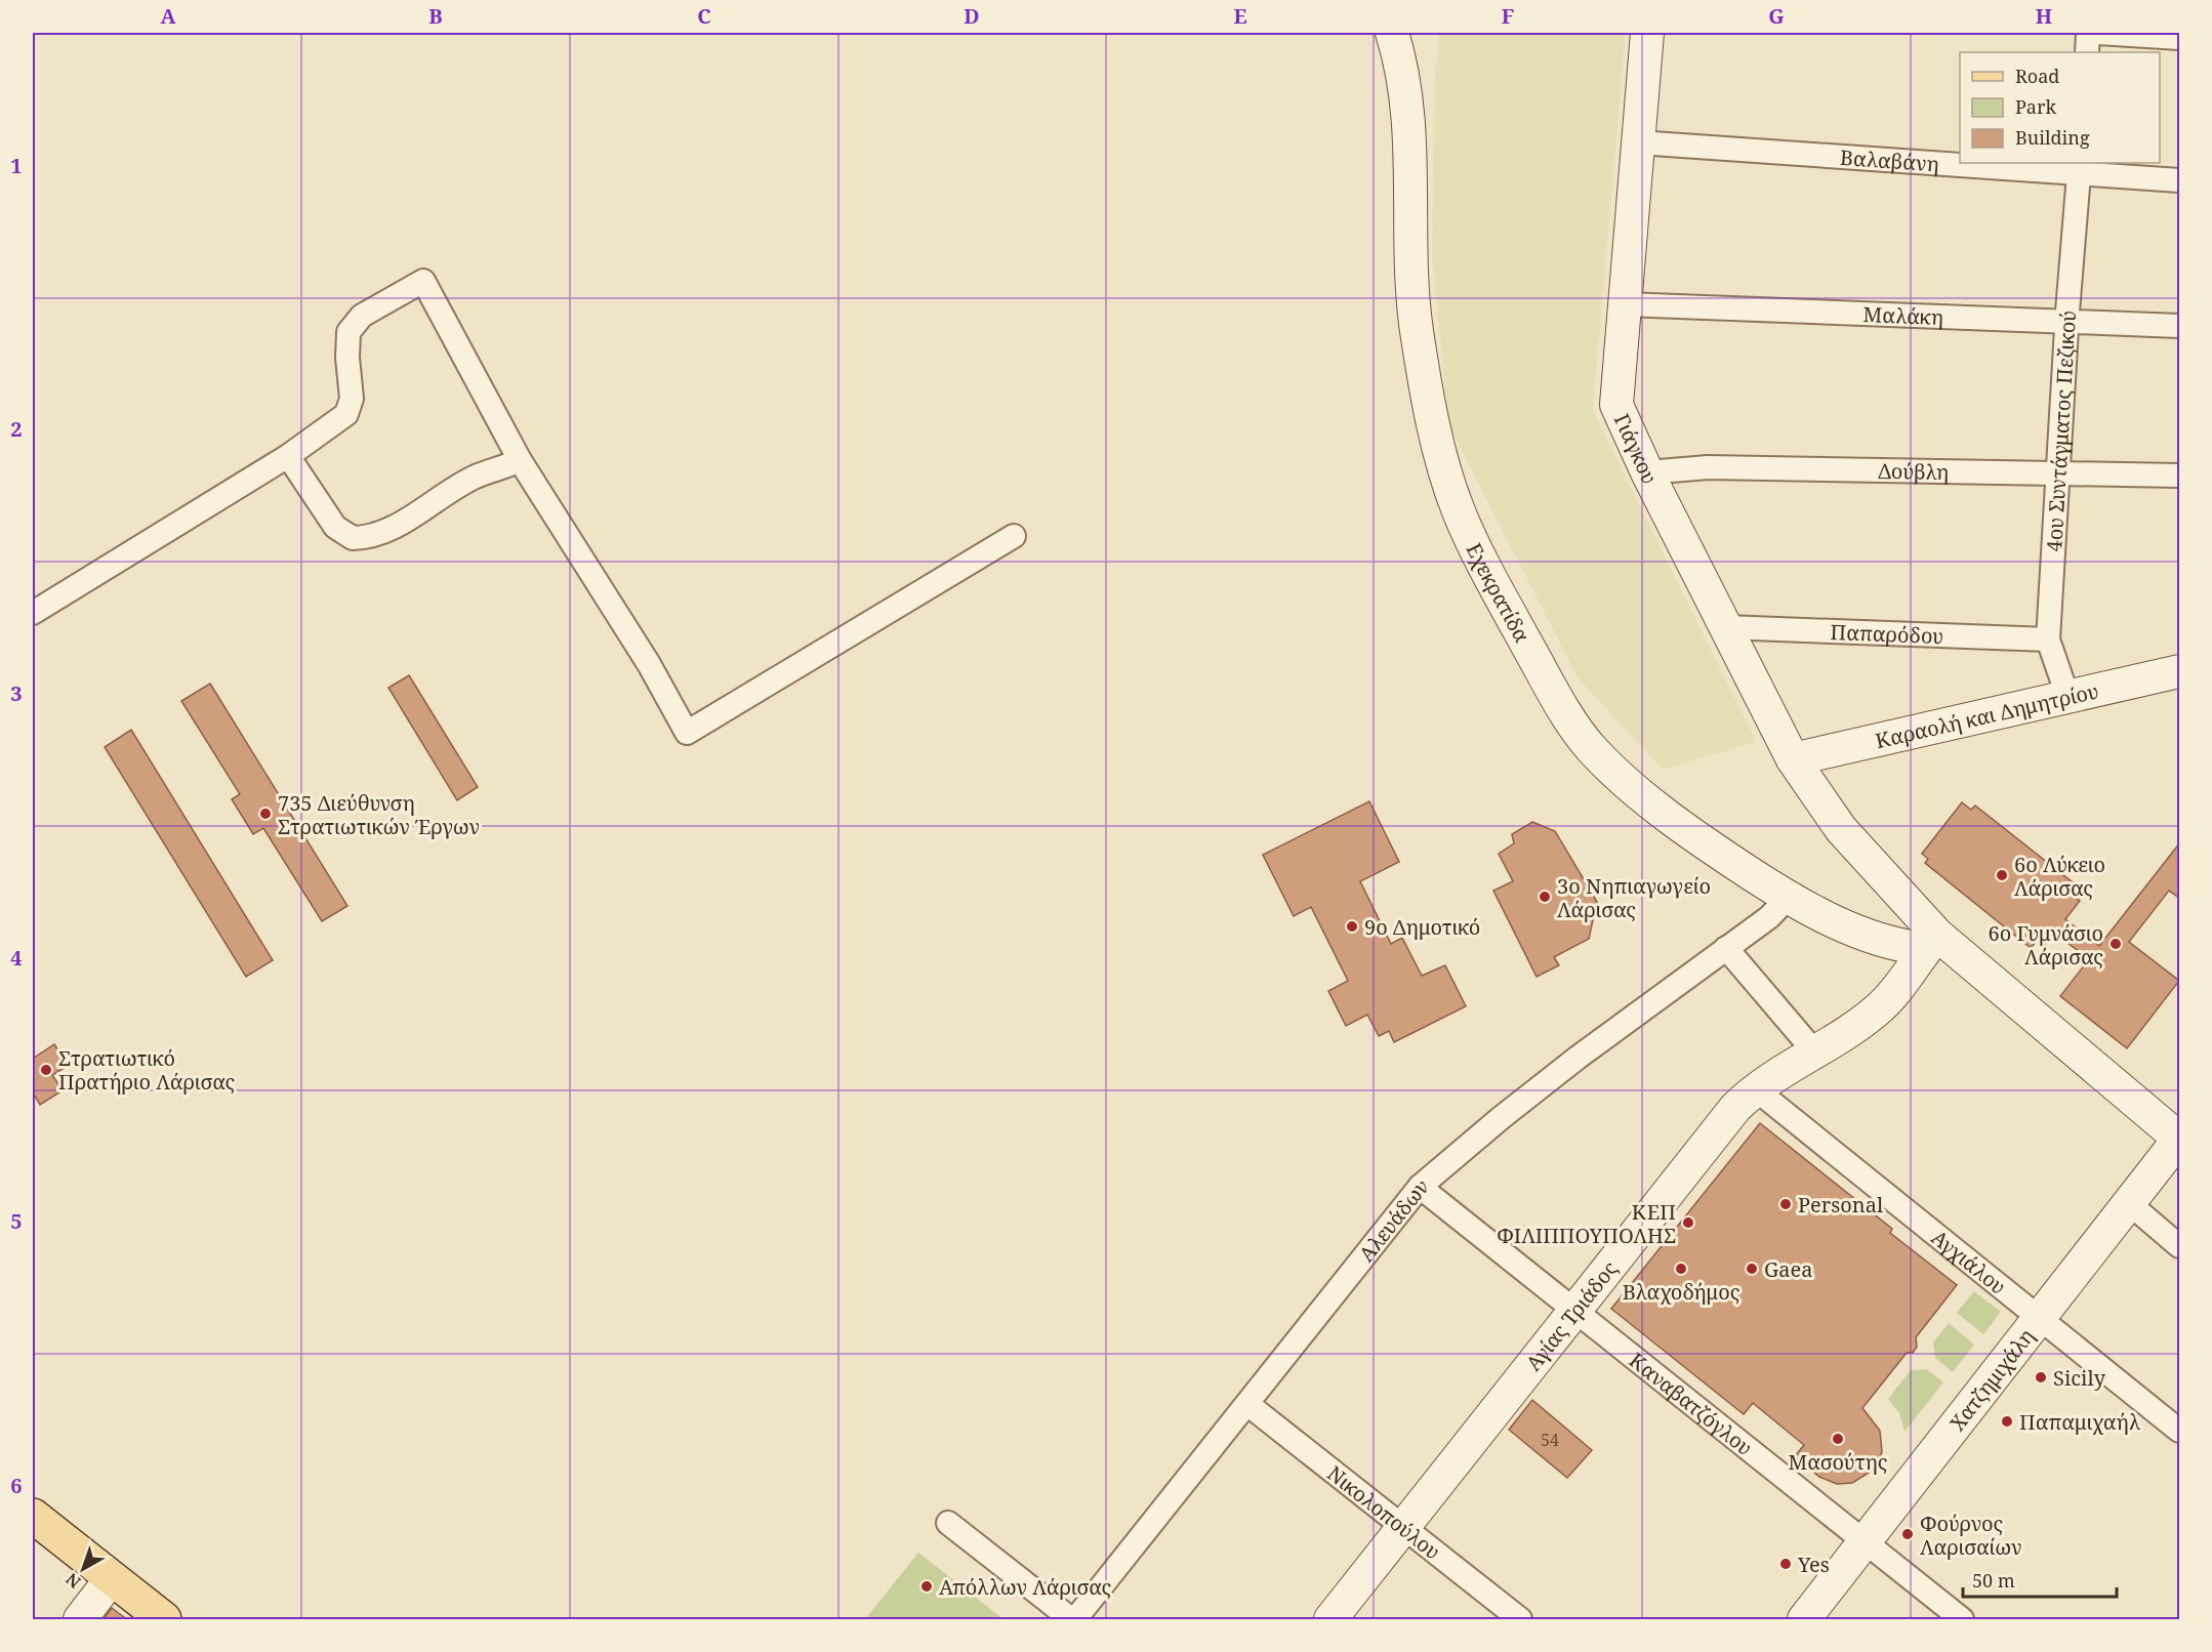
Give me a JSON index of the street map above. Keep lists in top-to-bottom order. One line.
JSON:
{"streets":{"street":["Βαλαβάνη","Μαλάκη","4ου Συντάγματος Πεζικού","Γιάγκου","Δούβλη","Εχεκρατίδα","Παπαρόδου","Καραολή και Δημητρίου","Αλευάδων","Αγχιάλου","Αγίας Τριάδος","Χατζημιχάλη","Καναβατζόγλου","Νικολοπούλου"]},"crossings":[["Βαλαβάνη","4ου Συντάγματος Πεζικού"],["Βαλαβάνη","Γιάγκου"],["Μαλάκη","4ου Συντάγματος Πεζικού"],["Μαλάκη","Γιάγκου"],["4ου Συντάγματος Πεζικού","Δούβλη"],["4ου Συντάγματος Πεζικού","Παπαρόδου"],["4ου Συντάγματος Πεζικού","Καραολή και Δημητρίου"],["Γιάγκου","Δούβλη"],["Γιάγκου","Εχεκρατίδα"],["Γιάγκου","Παπαρόδου"],["Γιάγκου","Καραολή και Δημητρίου"],["Γιάγκου","Αγίας Τριάδος"],["Γιάγκου","Χατζημιχάλη"],["Εχεκρατίδα","Αλευάδων"],["Εχεκρατίδα","Αγίας Τριάδος"],["Αλευάδων","Καναβατζόγλου"],["Αλευάδων","Νικολοπούλου"],["Αγχιάλου","Αγίας Τριάδος"],["Αγχιάλου","Χατζημιχάλη"],["Αγίας Τριάδος","Καναβατζόγλου"],["Αγίας Τριάδος","Νικολοπούλου"],["Χατζημιχάλη","Καναβατζόγλου"]],"places":["735 Διεύθυνση Στρατιωτικών Έργων","6ο Λύκειο Λάρισας","3o Νηπιαγωγείο Λάρισας","9ο Δημοτικό","6ο Γυμνάσιο Λάρισας","Στρατιωτικό Πρατήριο Λάρισας","Personal","ΚΕΠ ΦΙΛΙΠΠΟΥΠΟΛΗΣ","Βλαχοδήμος","Gaea","Sicily","Παπαμιχαήλ","Μασούτης","Φούρνος Λαρισαίων","Yes","Απόλλων Λάρισας"],"house_numbers":["54"],"legend":["Road","Park","Building"],"scale_bar":"50 m","north":"bottom left","grid":{"columns":["A","B","C","D","E","F","G","H"],"rows":["1","2","3","4","5","6"]}}
